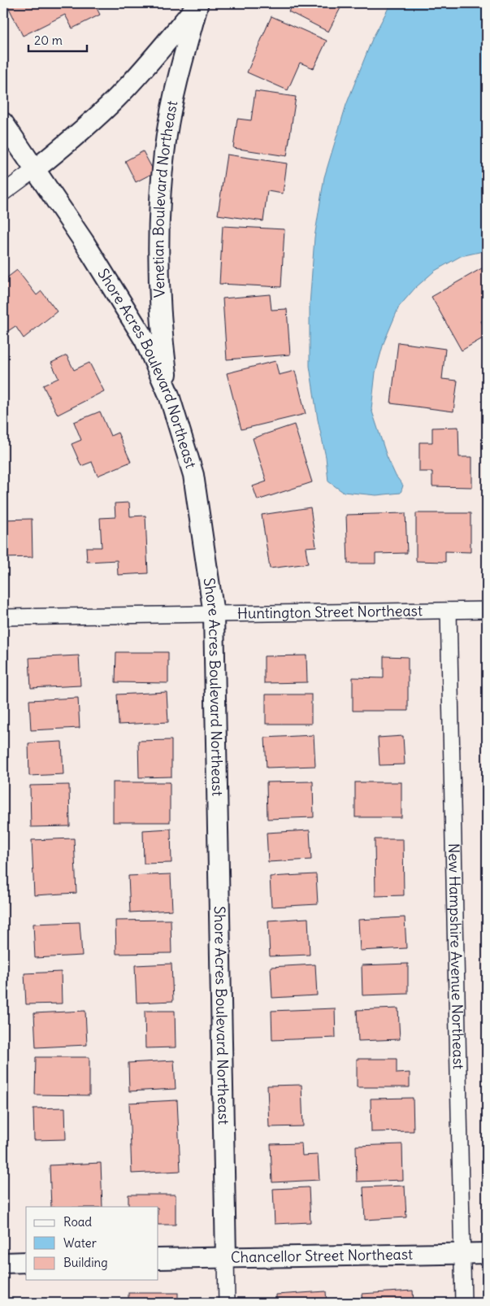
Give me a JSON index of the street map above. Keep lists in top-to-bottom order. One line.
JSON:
{"streets":{"street":["Venetian Boulevard Northeast","Shore Acres Boulevard Northeast","Huntington Street Northeast","New Hampshire Avenue Northeast","Chancellor Street Northeast"]},"crossings":[["Venetian Boulevard Northeast","Shore Acres Boulevard Northeast"],["Shore Acres Boulevard Northeast","Huntington Street Northeast"],["Shore Acres Boulevard Northeast","Chancellor Street Northeast"],["Huntington Street Northeast","New Hampshire Avenue Northeast"],["New Hampshire Avenue Northeast","Chancellor Street Northeast"]],"legend":["Road","Water","Building"],"scale_bar":"20 m"}
